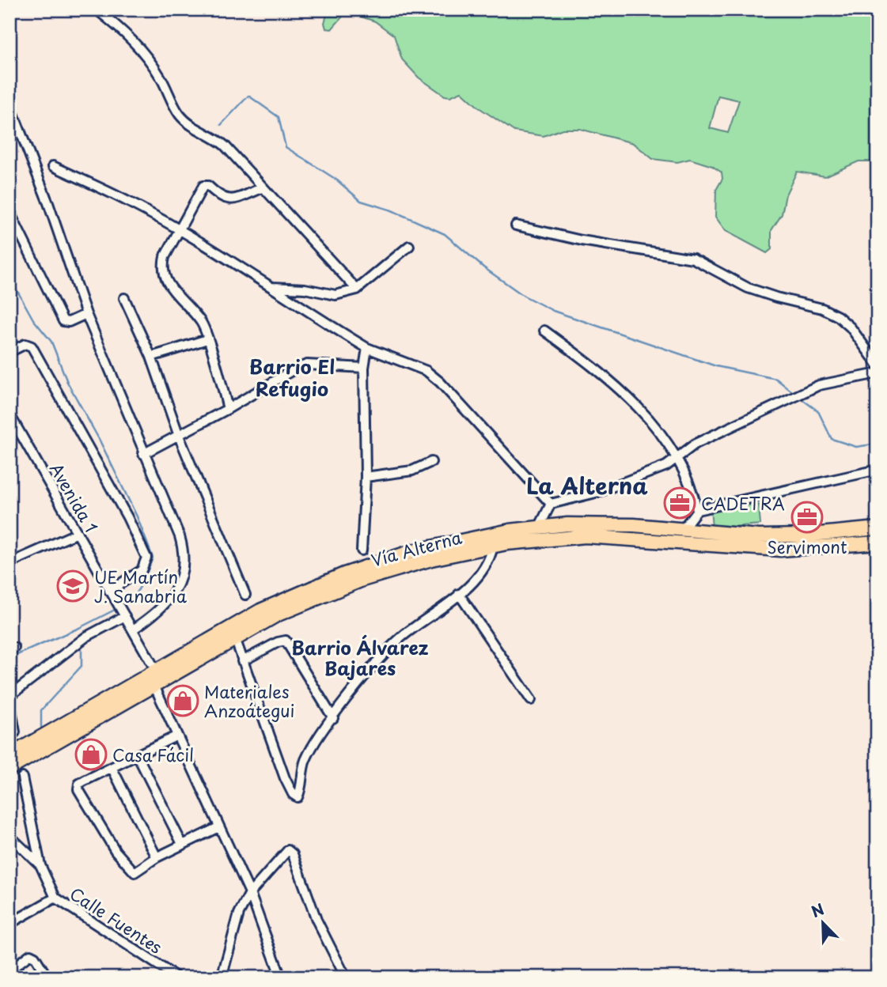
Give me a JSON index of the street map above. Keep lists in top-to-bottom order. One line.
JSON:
{"streets":{"highway":["Vía Alterna"],"street":["Avenida 1","Calle Fuentes"]},"districts":["Barrio El Refugio","La Alterna","Barrio Álvarez Bajares"],"places":{"office":["CADETRA","Servimont"],"school or university":["UE Martín J. Sanabria"],"shop":["Materiales Anzoátegui","Casa Fácil"]},"north":"top left"}
